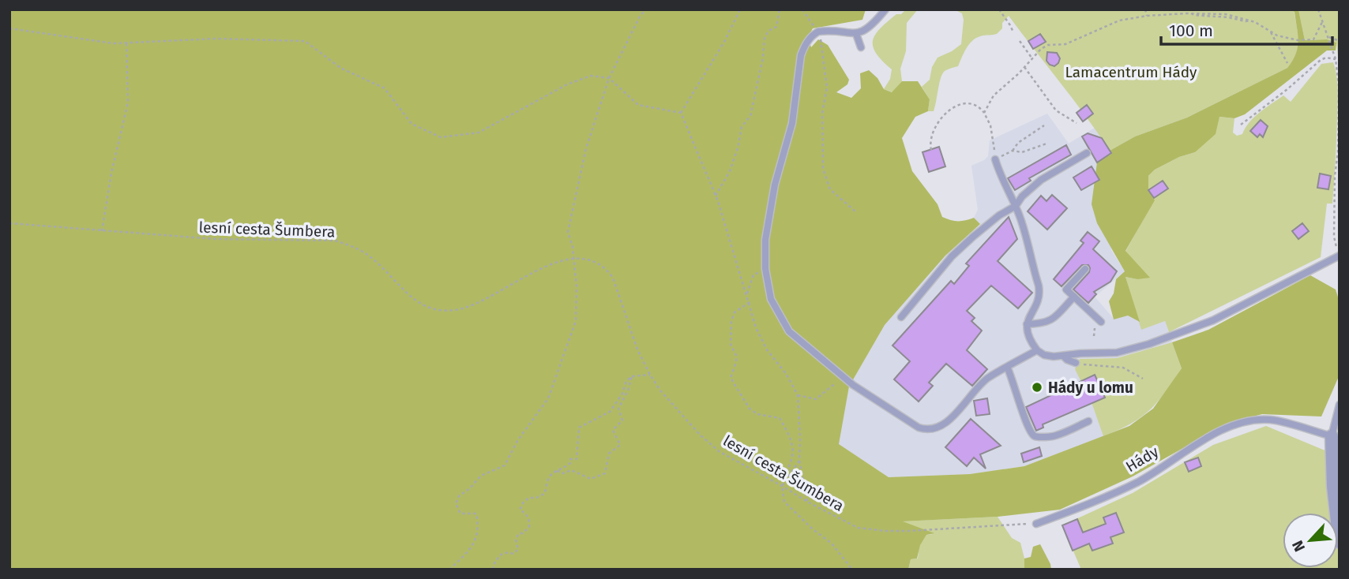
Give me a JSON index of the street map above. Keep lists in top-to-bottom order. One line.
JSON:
{"streets":{"lane":["Hády"],"path":["lesní cesta Šumbera"]},"crossings":[["lesní cesta Šumbera","Hády"]],"parks":["Lamacentrum Hády"],"places":["Hády u lomu"],"scale_bar":"100 m","north":"bottom left"}
